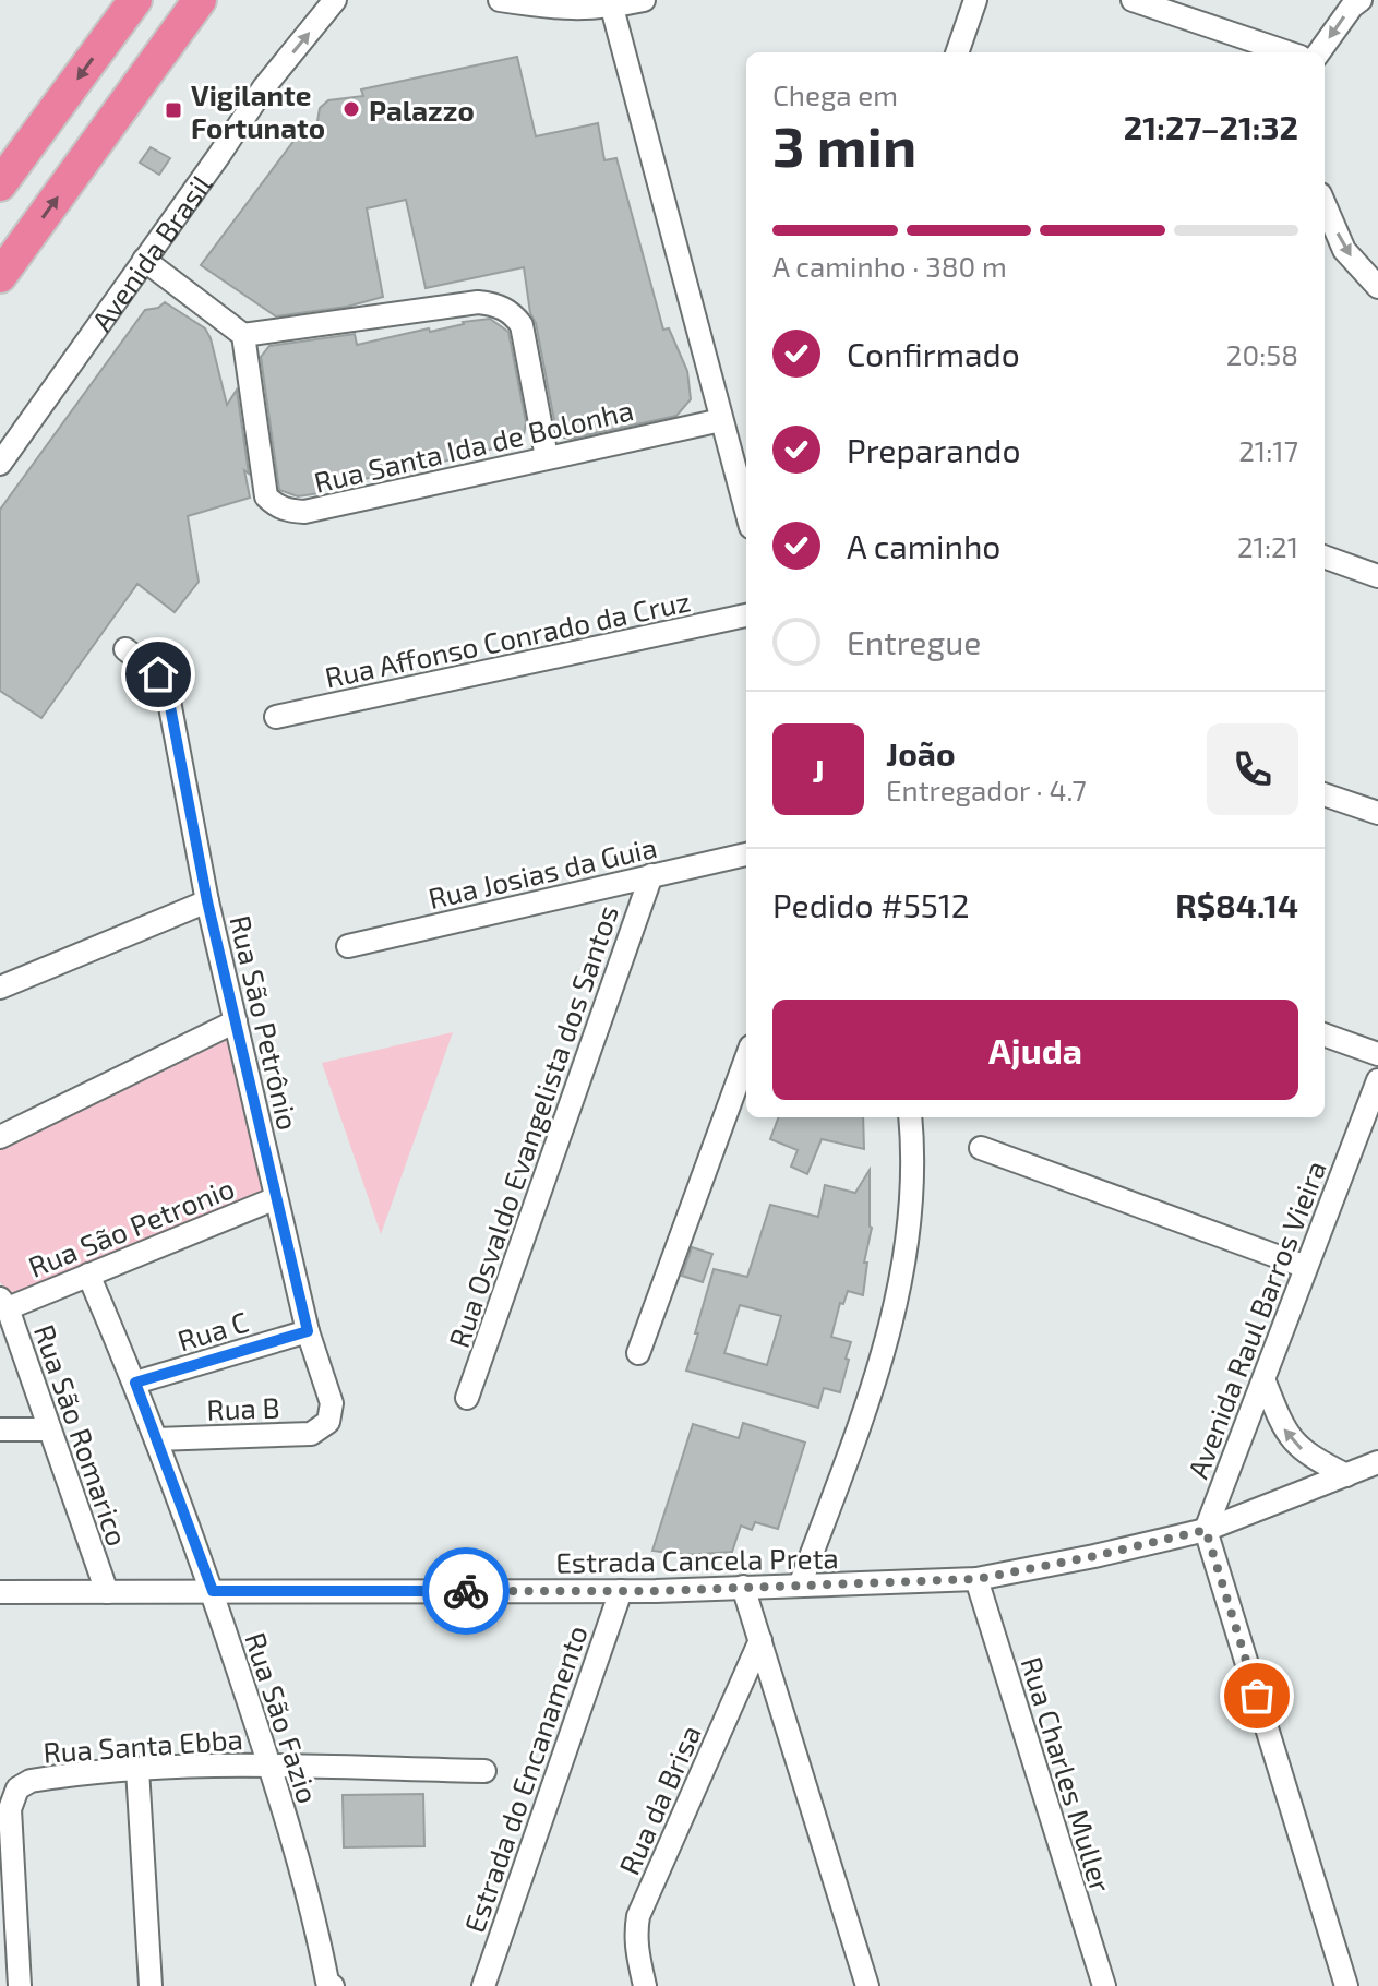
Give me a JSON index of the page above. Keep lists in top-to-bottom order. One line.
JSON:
{"streets":{"street":["Avenida Brasil","Rua Santa Ida de Bolonha","Rua Affonso Conrado da Cruz","Rua Josias da Guia","Rua São Petrônio","Rua Osvaldo Evangelista dos Santos","Rua São Petronio","Avenida Raul Barros Vieira","Rua C","Rua B","Rua São Romarico","Estrada Cancela Preta","Rua São Fazio","Rua Santa Ebba","Rua Charles Muller","Estrada do Encanamento","Rua da Brisa"]},"crossings":[["Rua Josias da Guia","Rua Osvaldo Evangelista dos Santos"],["Rua São Petrônio","Rua São Petronio"],["Rua São Petrônio","Rua C"],["Rua São Petrônio","Rua B"],["Rua São Petronio","Rua São Romarico"],["Rua São Petronio","Rua São Fazio"],["Avenida Raul Barros Vieira","Estrada Cancela Preta"],["Rua C","Rua São Fazio"],["Rua B","Rua São Fazio"],["Rua São Romarico","Estrada Cancela Preta"],["Estrada Cancela Preta","Rua São Fazio"],["Estrada Cancela Preta","Rua Charles Muller"],["Estrada Cancela Preta","Estrada do Encanamento"],["Rua São Fazio","Rua Santa Ebba"]],"one_way":["Avenida Brasil"],"places":{"other":["Palazzo"],"transit":["Vigilante Fortunato"]},"page":{"heading":["3 min","Chega em","21:27–21:32"],"panel":["João","Entregador · 4.7","Pedido #5512","R$84.14"],"bar":"A caminho · 380 m","list":[["Confirmado","20:58"],["Preparando","21:17"],["A caminho","21:21"],"Entregue"],"round":"J","buttons":"Ajuda"}}
